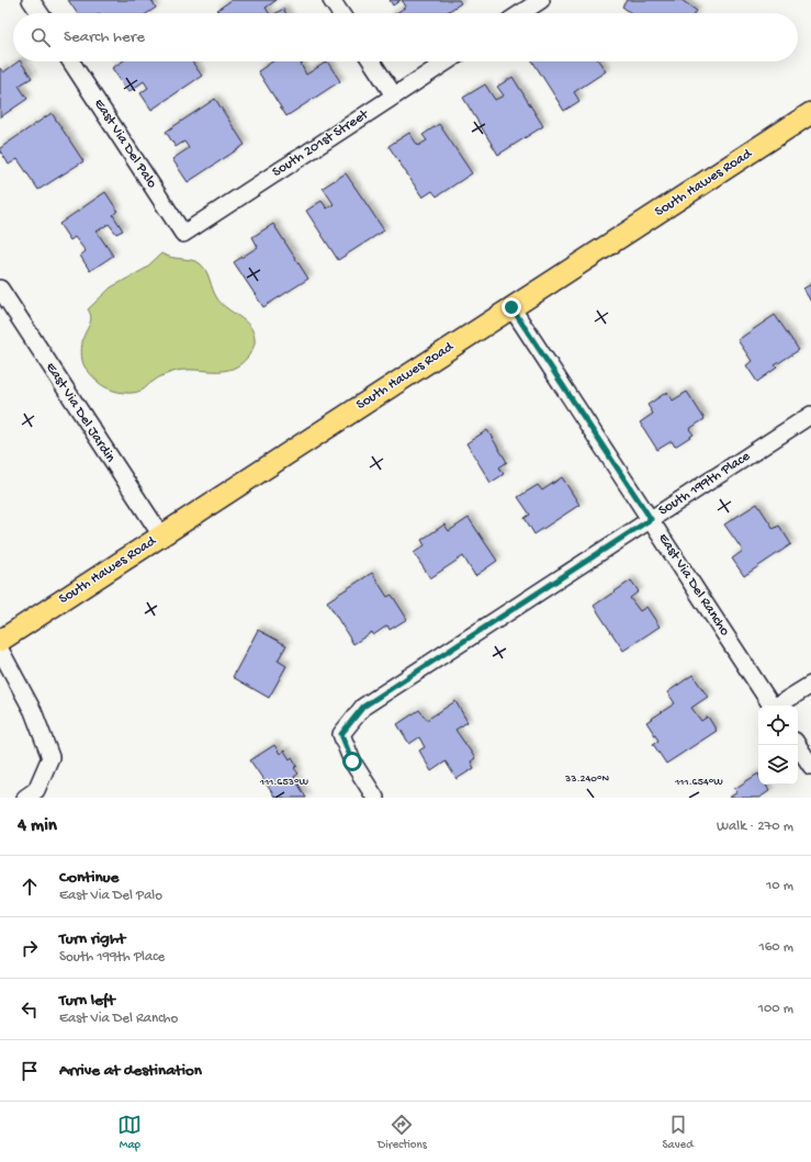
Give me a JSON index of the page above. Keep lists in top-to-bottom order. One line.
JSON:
{"streets":{"main road":["South Hawes Road"],"street":["East Via Del Palo","South 201st Street","East Via Del Jardin","South 199th Place","East Via Del Rancho"]},"crossings":[["East Via Del Palo","South 201st Street"],["South Hawes Road","East Via Del Jardin"],["South Hawes Road","East Via Del Rancho"],["South 199th Place","East Via Del Rancho"]],"page":{"search":"Search here","heading":["4 min","Walk · 270 m"],"list":[["Continue","East Via Del Palo","10 m"],["Turn right","South 199th Place","160 m"],["Turn left","East Via Del Rancho","100 m"],"Arrive at destination"],"nav":["Map","Directions","Saved"]},"coordinates":["33.240°N","111.653°W","111.654°W"]}
